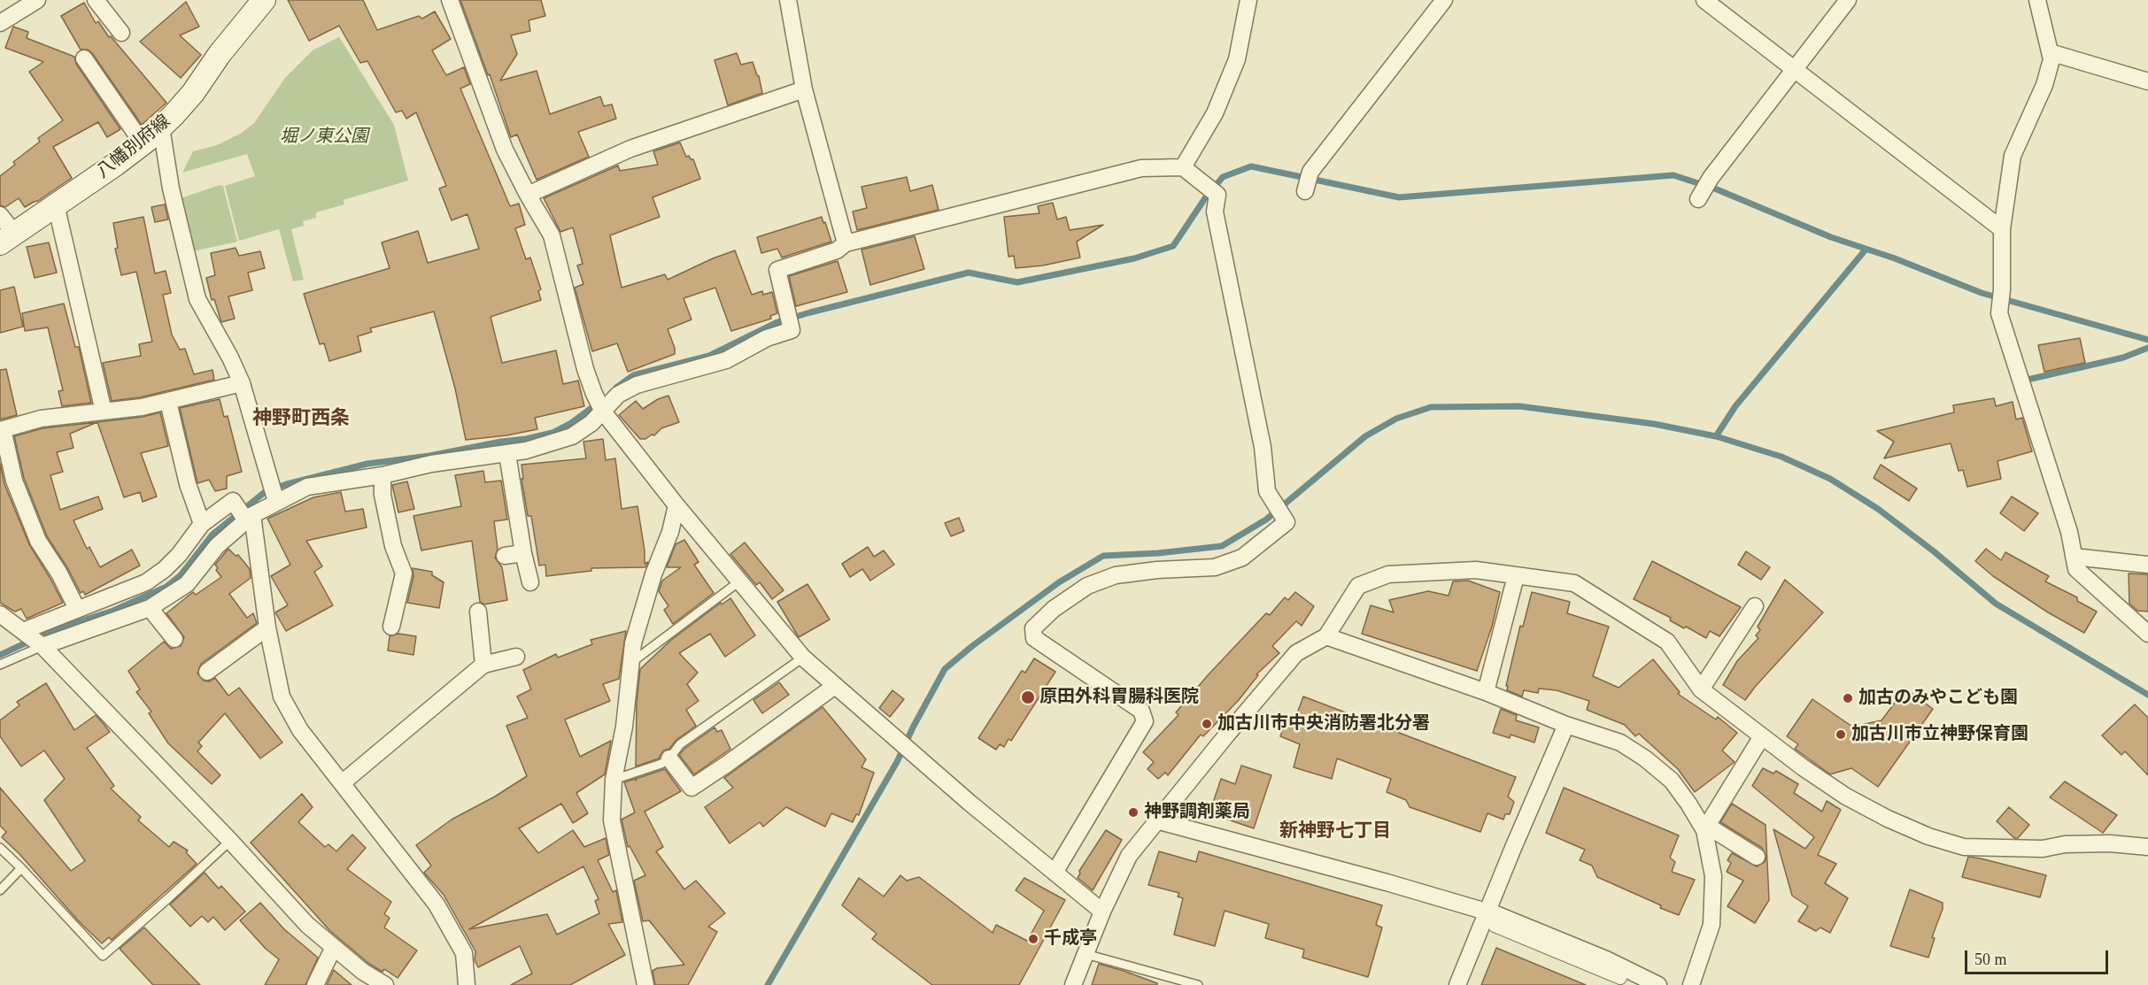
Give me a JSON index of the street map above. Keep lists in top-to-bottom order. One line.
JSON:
{"streets":{"main road":["八幡別府線"]},"districts":["神野町西条","新神野七丁目"],"parks":["堀ノ東公園"],"places":["原田外科胃腸科医院","加古のみやこども園","加古川市中央消防署北分署","加古川市立神野保育園","神野調剤薬局","千成亭"],"scale_bar":"50 m"}
